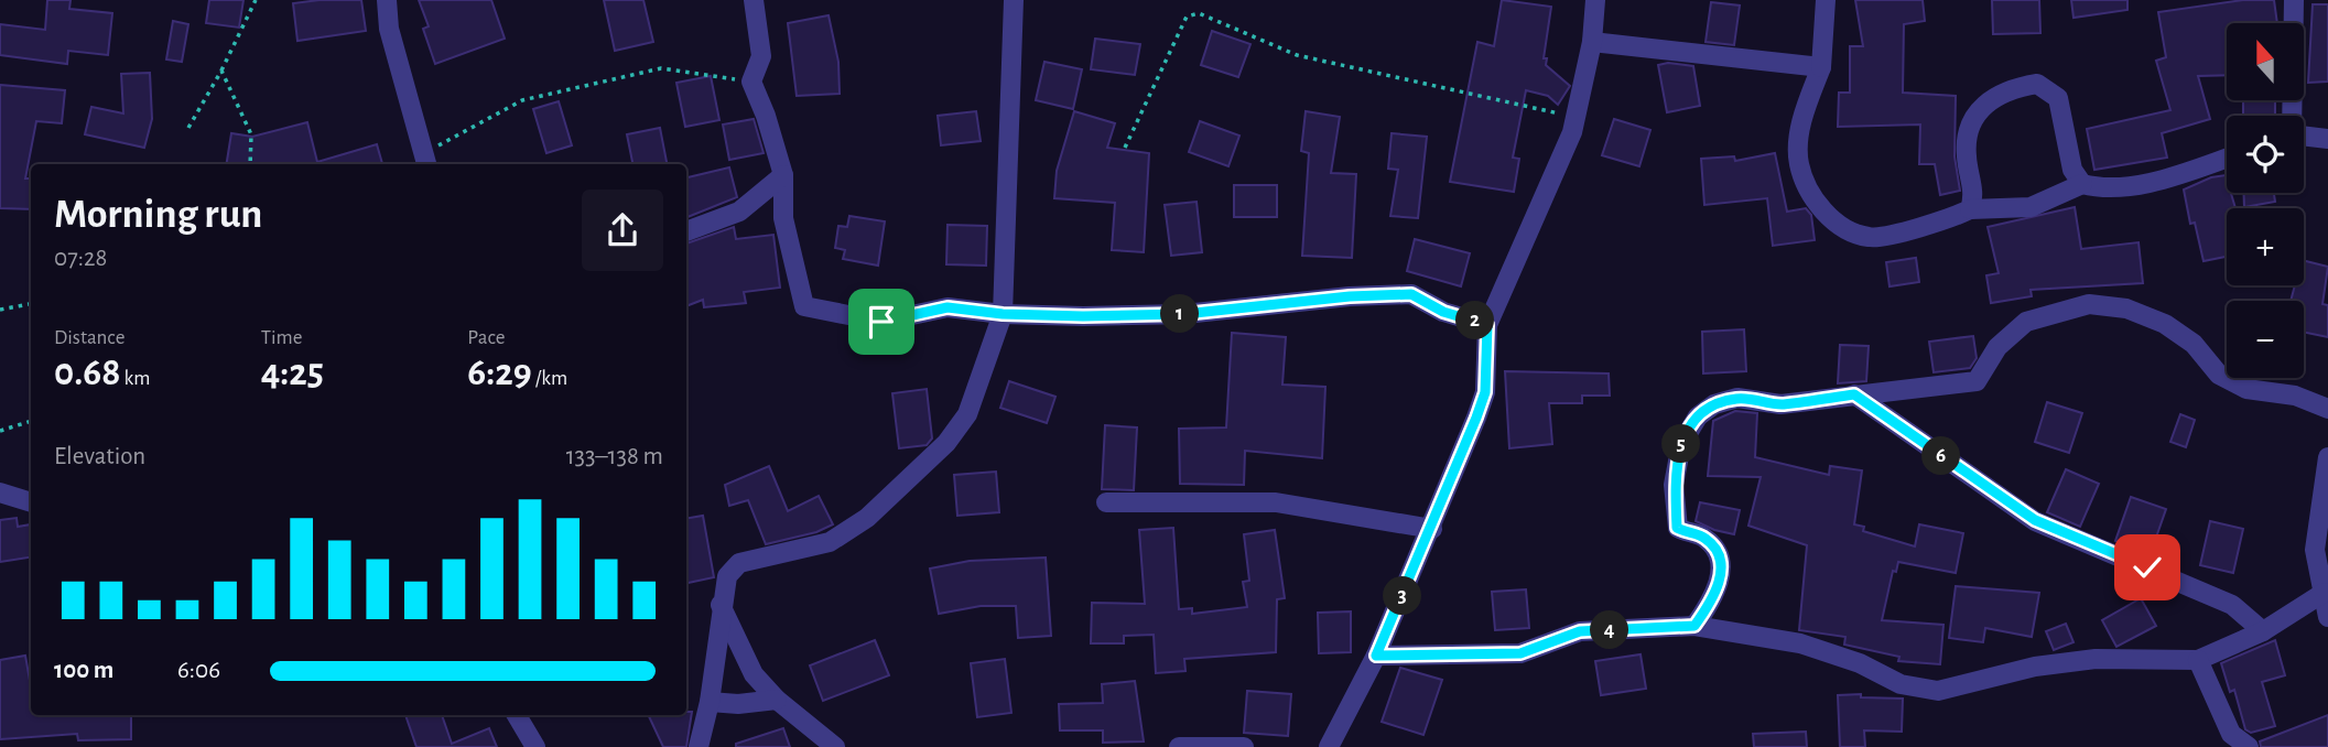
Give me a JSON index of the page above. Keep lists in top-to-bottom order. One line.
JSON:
{"north":"top","page":{"map_buttons":["+","−"],"heading":["Morning run","07:28"],"pins":["1","2","5","6","3","4"],"stats":[["Distance","0.68 km"],["Time","4:25"],["Pace","6:29 /km"]],"chart":["Elevation","133–138 m"],"list":[{"name":"100 m","note":"6:06"}]}}
